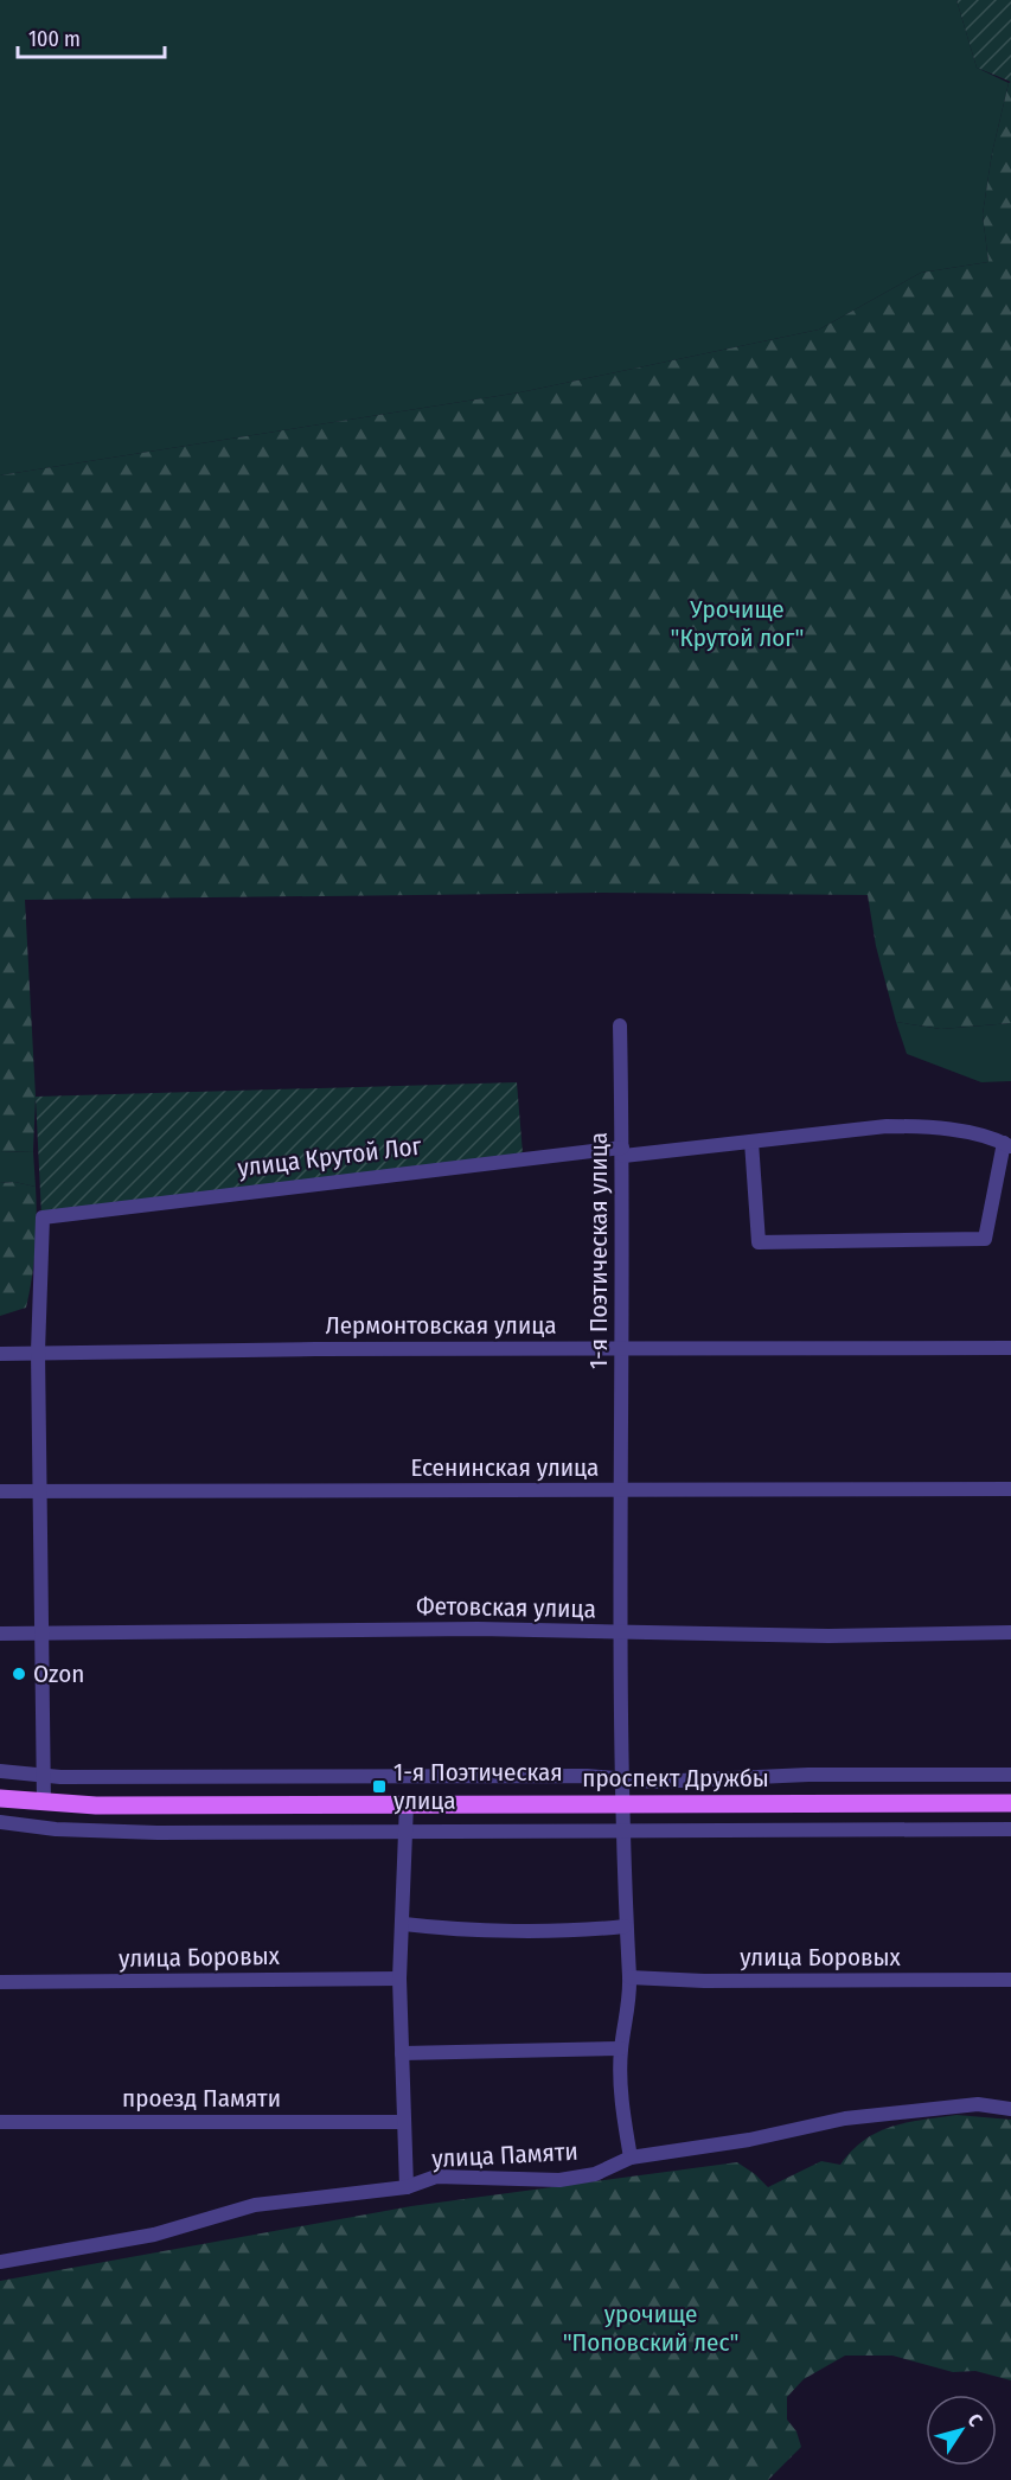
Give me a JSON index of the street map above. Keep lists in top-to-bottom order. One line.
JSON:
{"streets":{"main road":["проспект Дружбы"],"street":["улица Крутой Лог","1-я Поэтическая улица","Лермонтовская улица","Есенинская улица","Фетовская улица","улица Боровых","проезд Памяти","улица Памяти"]},"crossings":[["улица Крутой Лог","1-я Поэтическая улица"],["улица Крутой Лог","Лермонтовская улица"],["1-я Поэтическая улица","Лермонтовская улица"],["1-я Поэтическая улица","Есенинская улица"],["1-я Поэтическая улица","Фетовская улица"],["1-я Поэтическая улица","проспект Дружбы"],["1-я Поэтическая улица","улица Боровых"],["1-я Поэтическая улица","улица Памяти"]],"parks":["Урочище \"Крутой лог\"","урочище \"Поповский лес\""],"places":{"other":["Ozon"],"transit":["1-я Поэтическая улица"]},"scale_bar":"100 m","north":"top right"}
